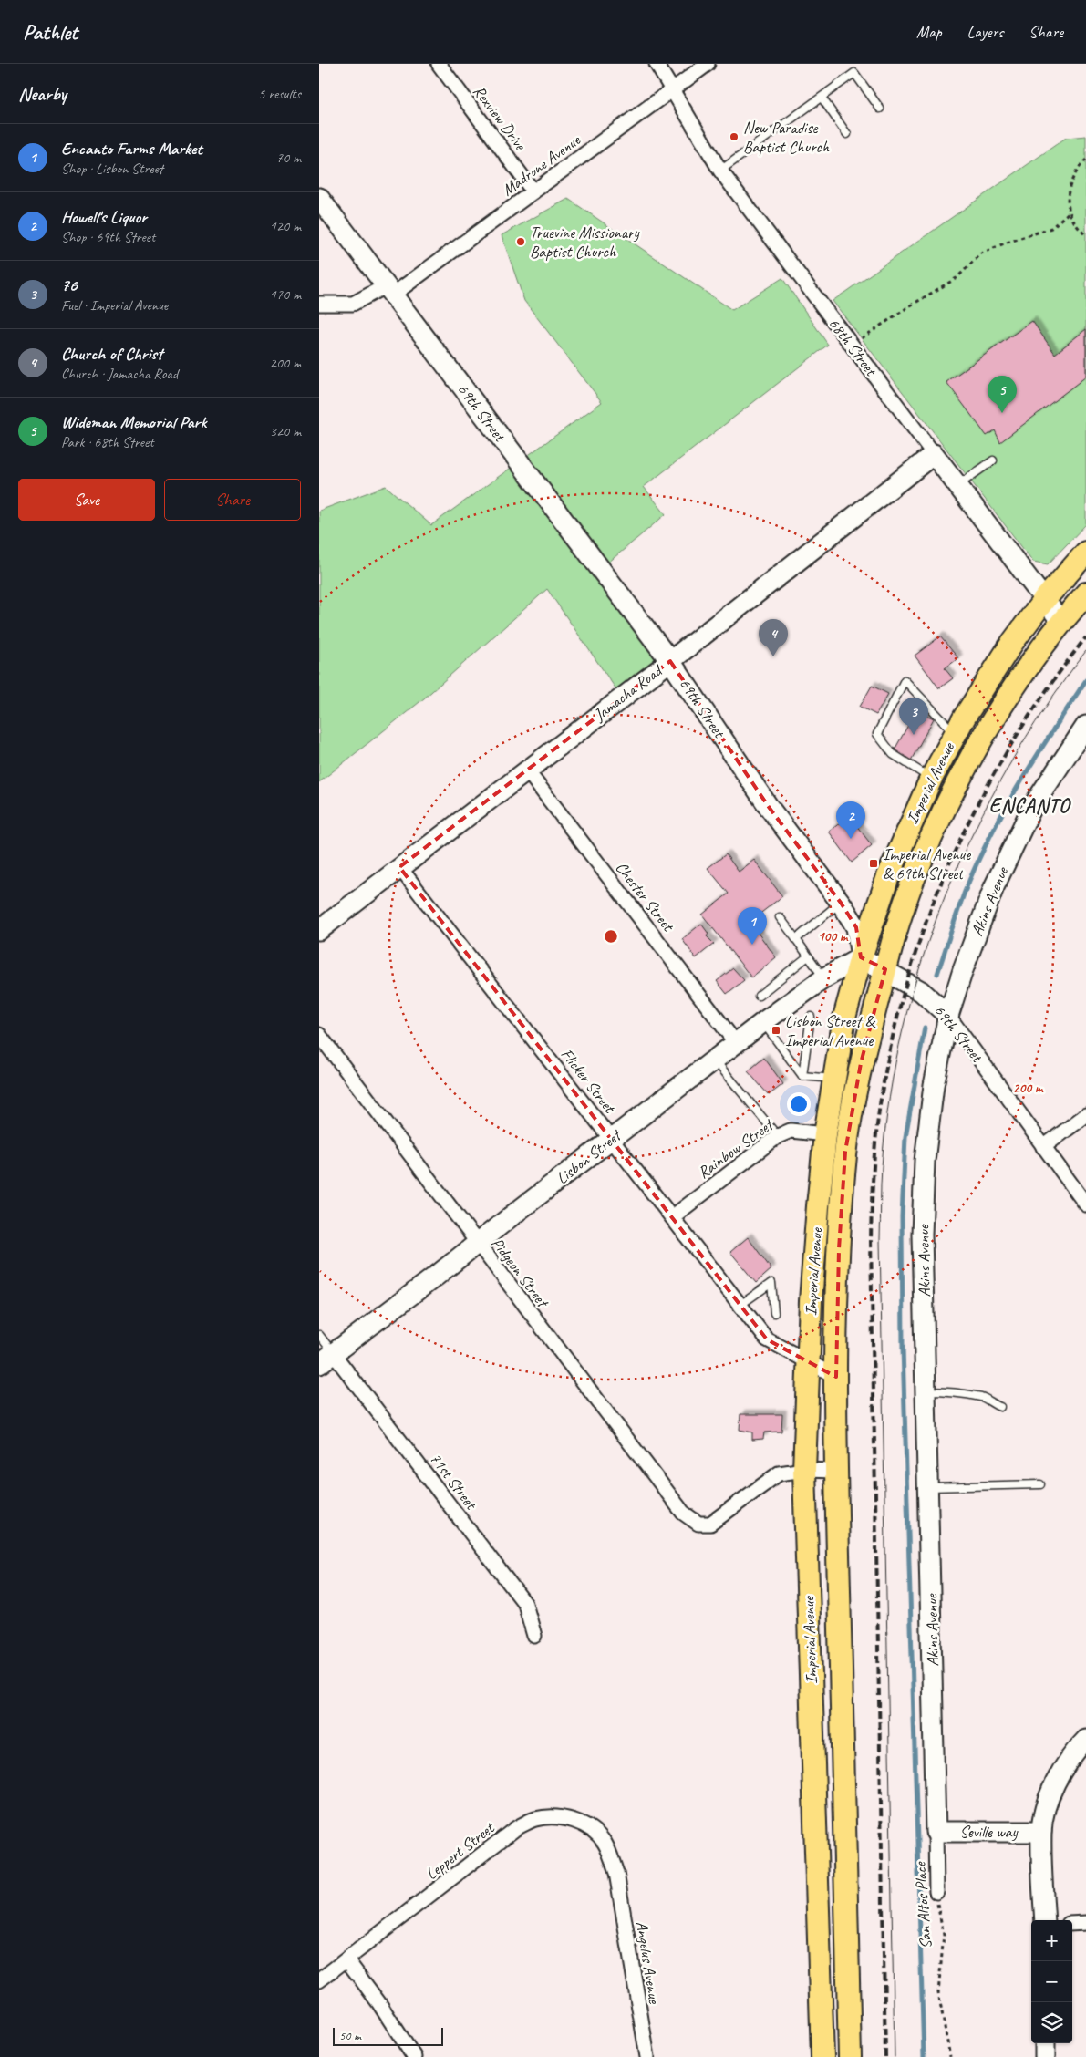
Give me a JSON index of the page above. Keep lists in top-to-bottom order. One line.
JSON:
{"streets":{"main road":["Imperial Avenue"],"street":["Rexview Drive","Madrone Avenue","68th Street","69th Street","Jamacha Road","Chester Street","Akins Avenue","Flicker Street","Rainbow Street","Lisbon Street","Pidgeon Street","71st Street","Seville way","Leppert Street","San Altos Place","Angelus Avenue"]},"crossings":[["Rexview Drive","Madrone Avenue"],["Madrone Avenue","68th Street"],["Madrone Avenue","69th Street"],["68th Street","Jamacha Road"],["68th Street","Imperial Avenue"],["69th Street","Jamacha Road"],["69th Street","Imperial Avenue"],["69th Street","Akins Avenue"],["69th Street","Lisbon Street"],["Jamacha Road","Chester Street"],["Jamacha Road","Flicker Street"],["Imperial Avenue","Flicker Street"],["Imperial Avenue","Rainbow Street"],["Imperial Avenue","Lisbon Street"],["Imperial Avenue","Pidgeon Street"],["Chester Street","Lisbon Street"],["Akins Avenue","Seville way"],["Akins Avenue","San Altos Place"],["Flicker Street","Rainbow Street"],["Flicker Street","Lisbon Street"],["Lisbon Street","Pidgeon Street"],["Lisbon Street","71st Street"],["Seville way","San Altos Place"],["Leppert Street","Angelus Avenue"]],"districts":["ENCANTO"],"places":{"other":["New Paradise Baptist Church","Truevine Missionary Baptist Church"],"transit":["Imperial Avenue & 69th Street","Lisbon Street & Imperial Avenue"]},"scale_bar":"50 m","page":{"header":"Pathlet","nav":["Map","Layers","Share"],"heading":["Nearby","5 results"],"list":[{"mark":"1","name":"Encanto Farms Market","note":"Shop · Lisbon Street","value":"70 m"},{"mark":"2","name":"Howell's Liquor","note":"Shop · 69th Street","value":"120 m"},{"mark":"3","name":"76","note":"Fuel · Imperial Avenue","value":"170 m"},{"mark":"4","name":"Church of Christ","note":"Church · Jamacha Road","value":"200 m"},{"mark":"5","name":"Wideman Memorial Park","note":"Park · 68th Street","value":"320 m"}],"pins":["5","4","3","2","1"],"buttons":["Save","Share"],"map_buttons":["+","−"],"scale":"50 m"},"rings":["100 m","200 m"]}
